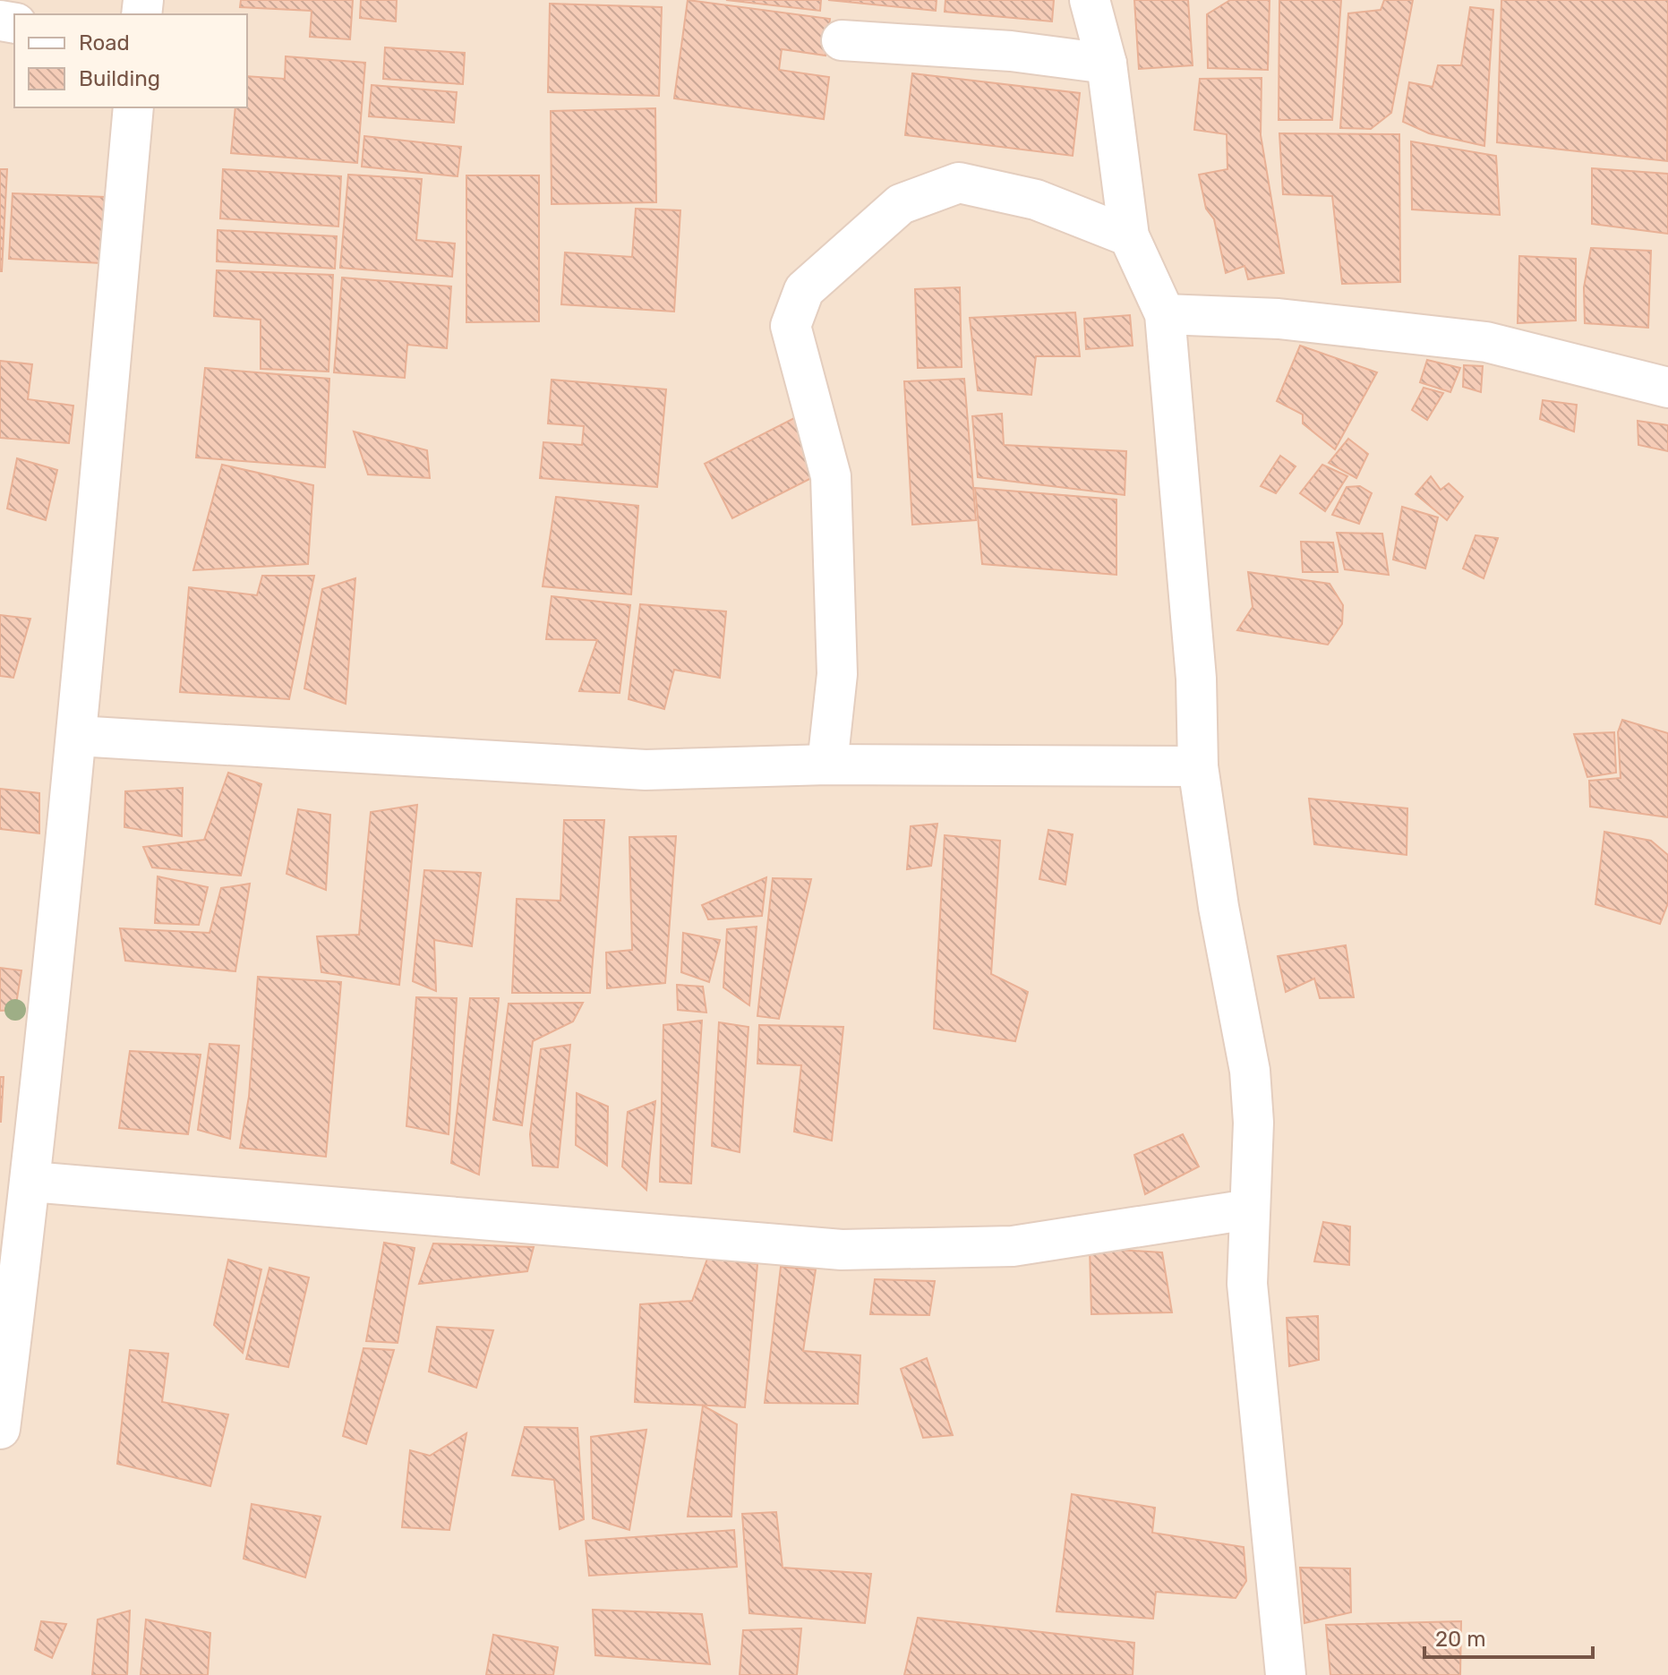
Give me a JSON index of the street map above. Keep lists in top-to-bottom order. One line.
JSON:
{"legend":["Road","Building"],"scale_bar":"20 m"}
